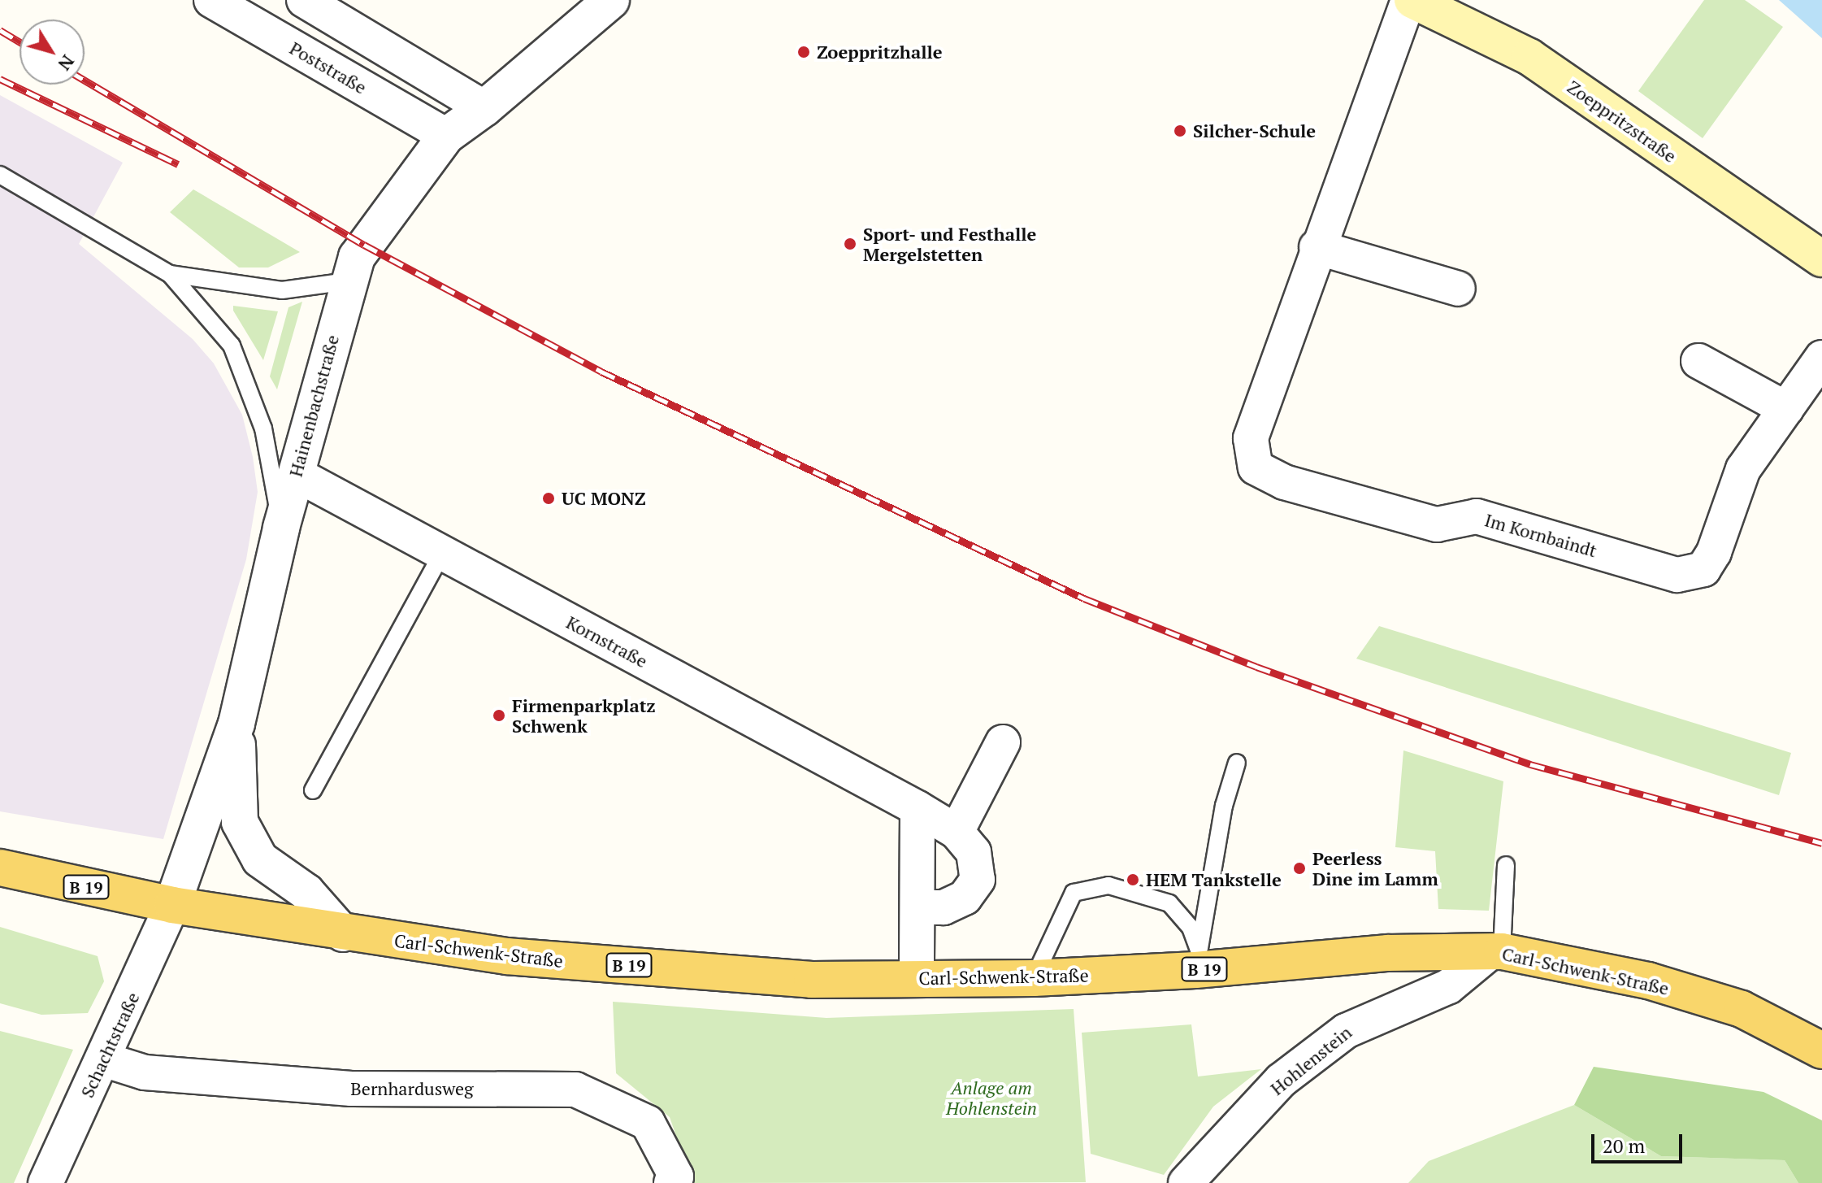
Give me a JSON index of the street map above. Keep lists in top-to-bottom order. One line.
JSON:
{"streets":{"main road":["Zoeppritzstraße","B 19","Carl-Schwenk-Straße"],"street":["Poststraße","Hainenbachstraße","Im Kornbaindt","Kornstraße","Schachtstraße","Hohlenstein","Bernhardusweg"]},"crossings":[["Poststraße","Hainenbachstraße"],["Zoeppritzstraße","Im Kornbaindt"],["Hainenbachstraße","Kornstraße"],["Hainenbachstraße","B 19"],["Hainenbachstraße","Carl-Schwenk-Straße"],["Hainenbachstraße","Schachtstraße"],["B 19","Carl-Schwenk-Straße"],["B 19","Schachtstraße"],["Carl-Schwenk-Straße","Schachtstraße"],["Carl-Schwenk-Straße","Hohlenstein"],["Schachtstraße","Bernhardusweg"]],"parks":["Anlage am Hohlenstein"],"places":["Zoeppritzhalle","Silcher-Schule","Sport- und Festhalle Mergelstetten","UC MONZ","Firmenparkplatz Schwenk","Peerless Dine im Lamm","HEM Tankstelle"],"scale_bar":"20 m","north":"bottom right"}
